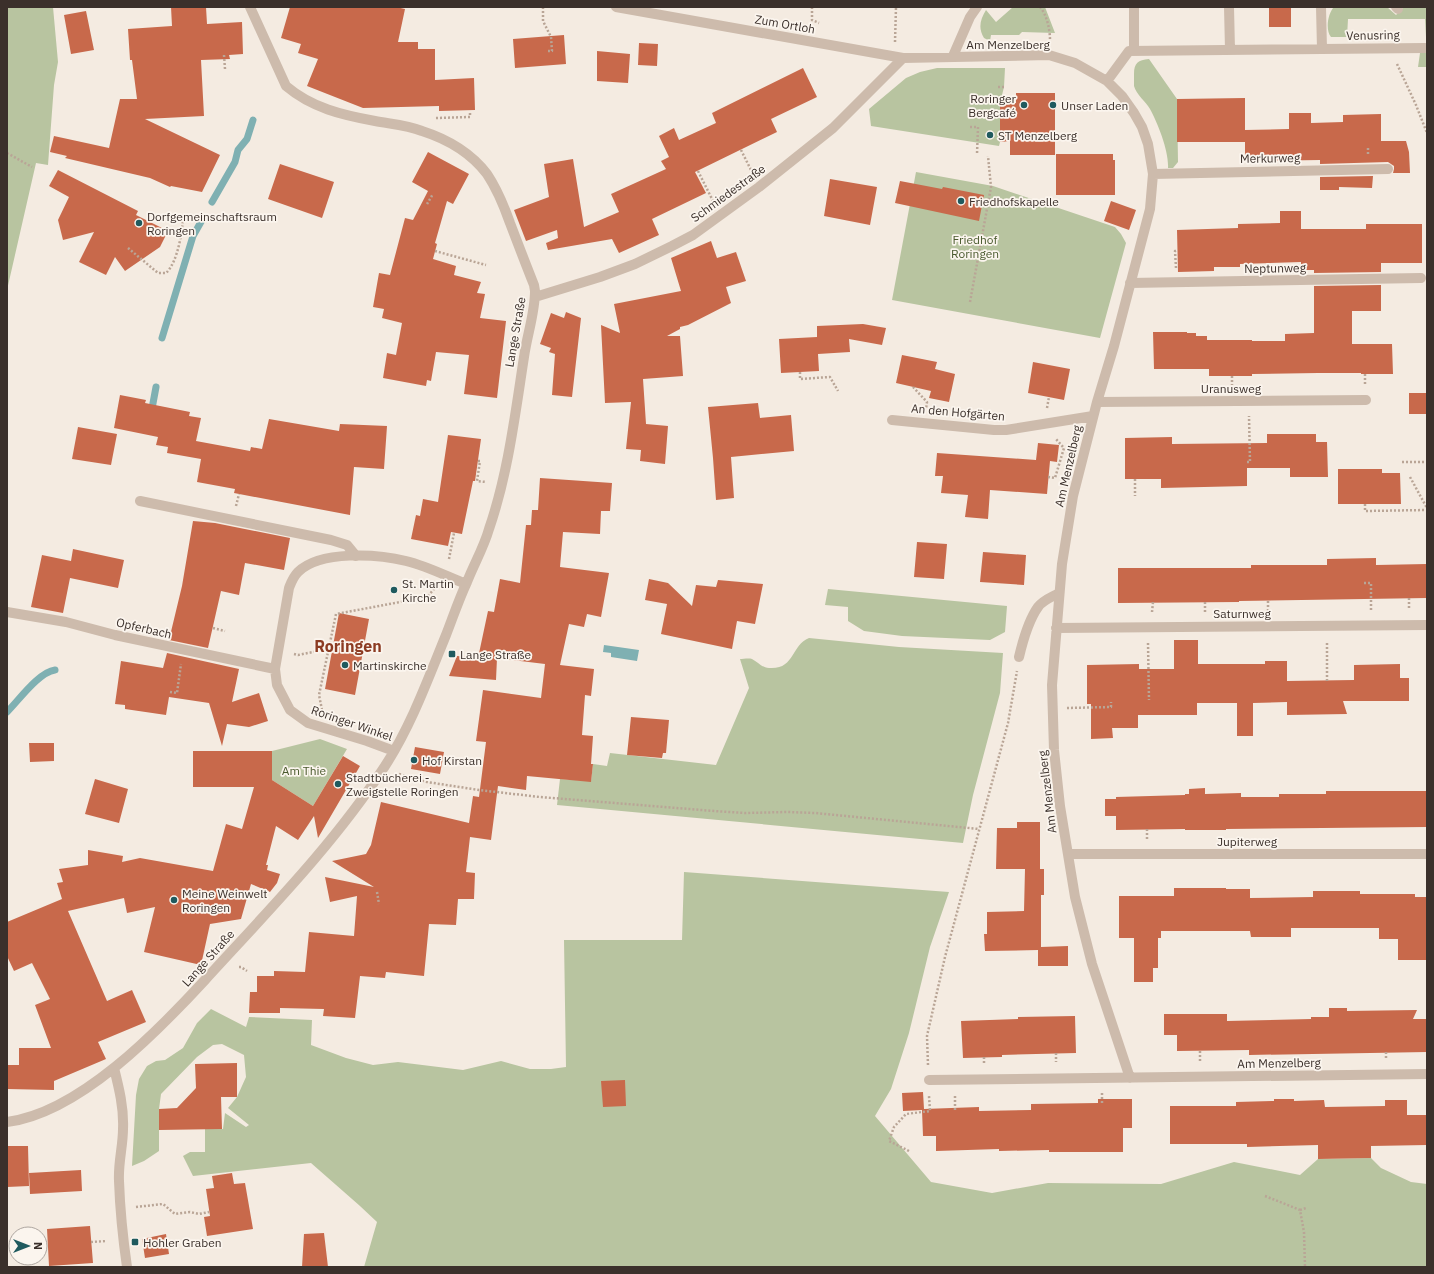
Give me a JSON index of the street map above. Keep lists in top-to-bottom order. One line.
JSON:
{"streets":{"street":["Zum Ortloh","Venusring","Am Menzelberg","Merkurweg","Schmiedestraße","Neptunweg","Lange Straße","Uranusweg","An den Hofgärten","Saturnweg","Opferbach","Roringer Winkel","Jupiterweg"]},"crossings":[["Zum Ortloh","Am Menzelberg"],["Zum Ortloh","Schmiedestraße"],["Am Menzelberg","Merkurweg"],["Am Menzelberg","Schmiedestraße"],["Am Menzelberg","Neptunweg"],["Am Menzelberg","Uranusweg"],["Am Menzelberg","An den Hofgärten"],["Am Menzelberg","Saturnweg"],["Am Menzelberg","Jupiterweg"],["Schmiedestraße","Lange Straße"],["Lange Straße","Roringer Winkel"],["Opferbach","Roringer Winkel"]],"districts":["Roringen"],"parks":["Friedhof Roringen","Am Thie"],"places":{"other":["Roringer Bergcafé","Unser Laden","ST Menzelberg","Friedhofskapelle","Dorfgemeinschaftsraum Roringen","St. Martin Kirche","Martinskirche","Hof Kirstan","Stadtbücherei - Zweigstelle Roringen","Meine Weinwelt Roringen"],"transit":["Lange Straße","Hohler Graben"]},"north":"right"}
